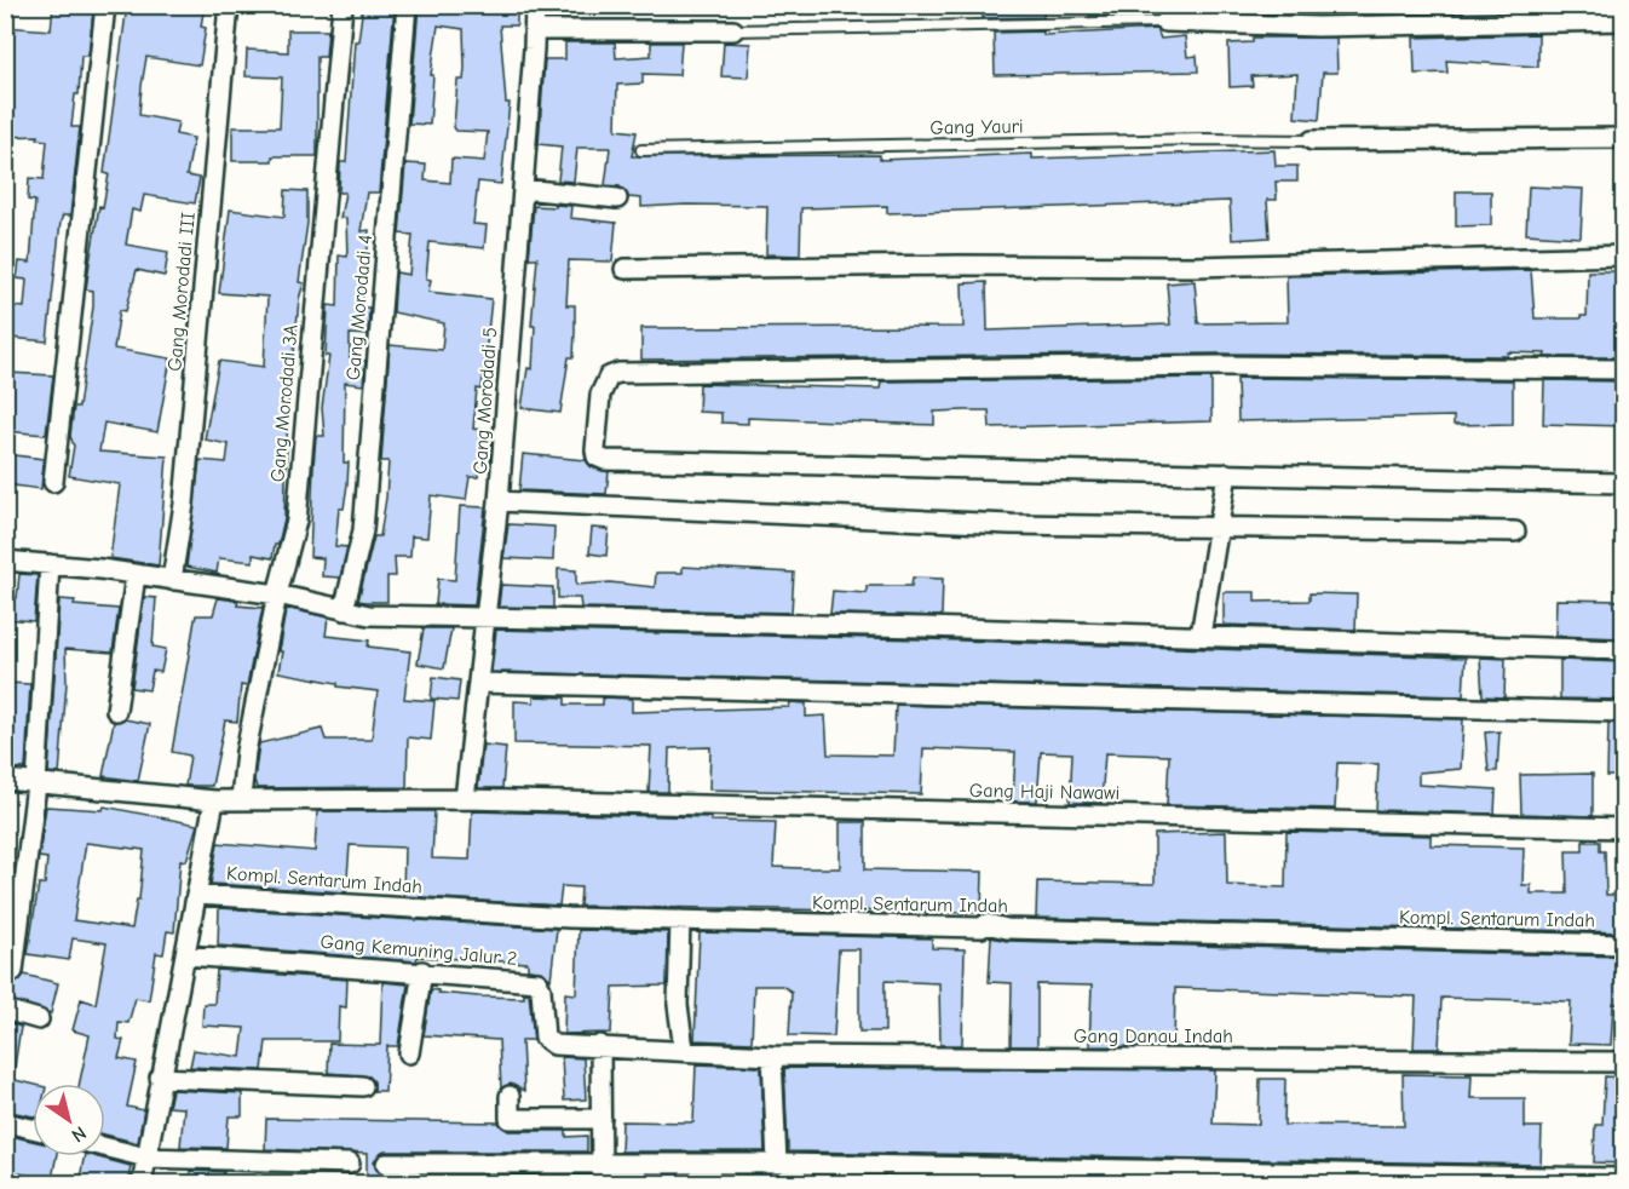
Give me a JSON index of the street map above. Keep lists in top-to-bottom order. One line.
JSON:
{"streets":{"street":["Gang Morodadi III","Gang Morodadi 4","Gang Morodadi 5","Gang Morodadi 3A","Gang Haji Nawawi","Kompl. Sentarum Indah","Gang Kemuning Jalur 2","Gang Danau Indah"],"lane":["Gang Yauri"]},"crossings":[["Gang Morodadi 5","Gang Haji Nawawi"],["Gang Morodadi 3A","Gang Haji Nawawi"],["Gang Kemuning Jalur 2","Gang Danau Indah"]],"north":"bottom right"}
